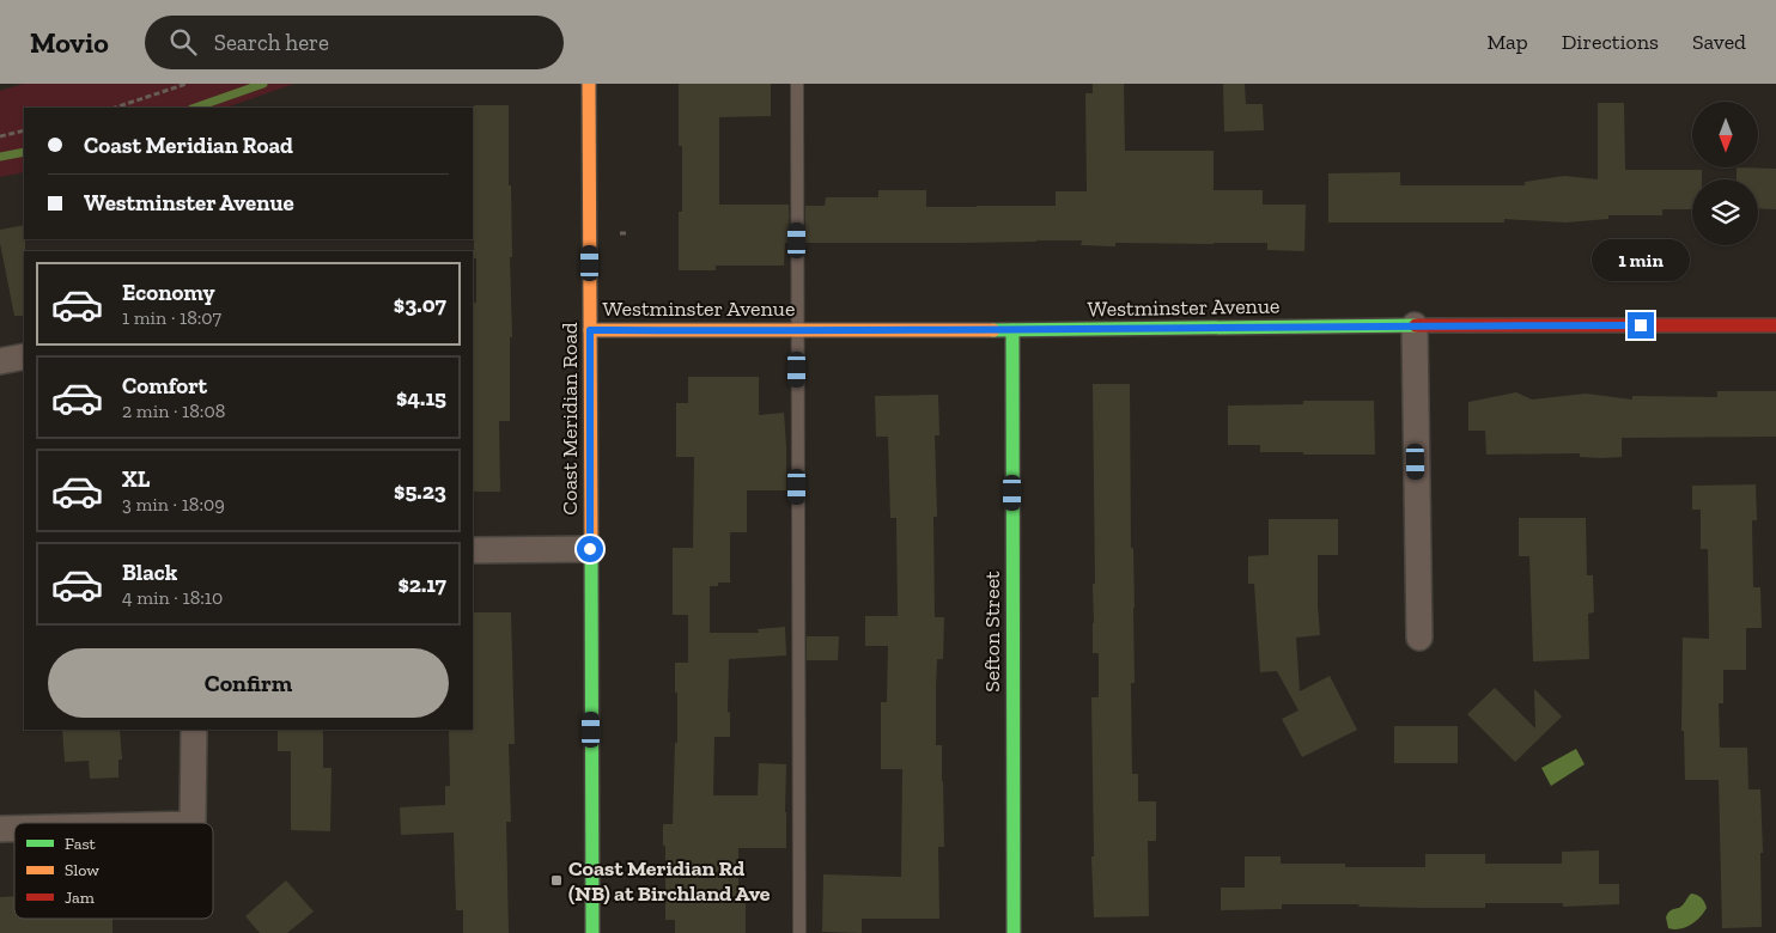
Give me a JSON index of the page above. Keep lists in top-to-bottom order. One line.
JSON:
{"streets":{"street":["Westminster Avenue","Coast Meridian Road","Sefton Street"]},"crossings":[["Westminster Avenue","Coast Meridian Road"],["Westminster Avenue","Sefton Street"]],"places":{"transit":["Coast Meridian Rd (NB) at Birchland Ave"]},"legend":["Fast","Slow","Jam"],"north":"bottom","page":{"header":"Movio","search":"Search here","nav":["Map","Directions","Saved"],"banner":["Coast Meridian Road","Westminster Avenue"],"bubble":"1 min","list":[{"name":"Economy","note":"1 min · 18:07","value":"$3.07"},{"name":"Comfort","note":"2 min · 18:08","value":"$4.15"},{"name":"XL","note":"3 min · 18:09","value":"$5.23"},{"name":"Black","note":"4 min · 18:10","value":"$2.17"}],"buttons":"Confirm"}}
